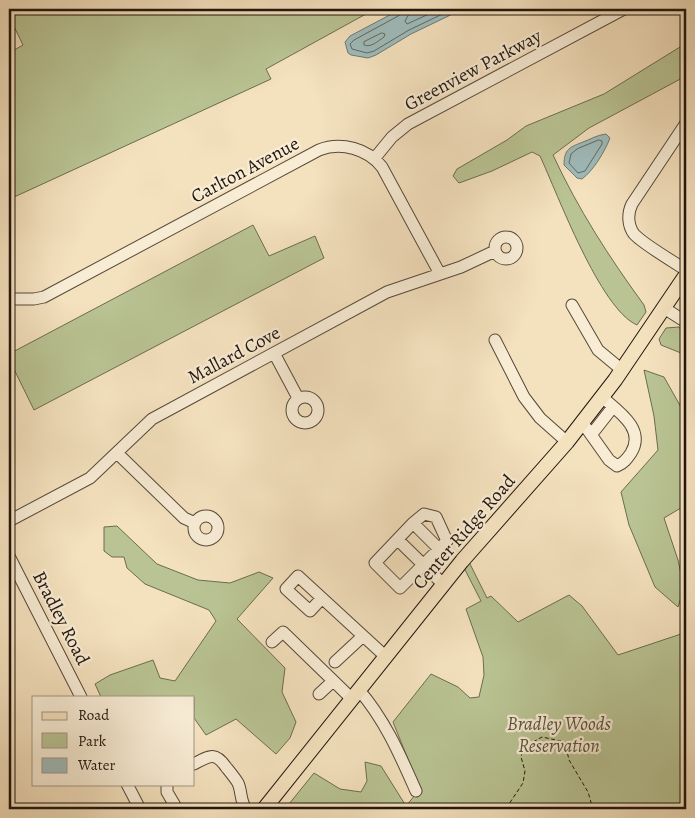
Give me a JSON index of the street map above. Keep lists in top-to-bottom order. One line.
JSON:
{"streets":{"main road":["Center Ridge Road"],"street":["Greenview Parkway","Carlton Avenue","Mallard Cove","Bradley Road"]},"crossings":[["Greenview Parkway","Carlton Avenue"],["Carlton Avenue","Mallard Cove"]],"parks":["Bradley Woods Reservation"],"legend":["Road","Park","Water"]}
